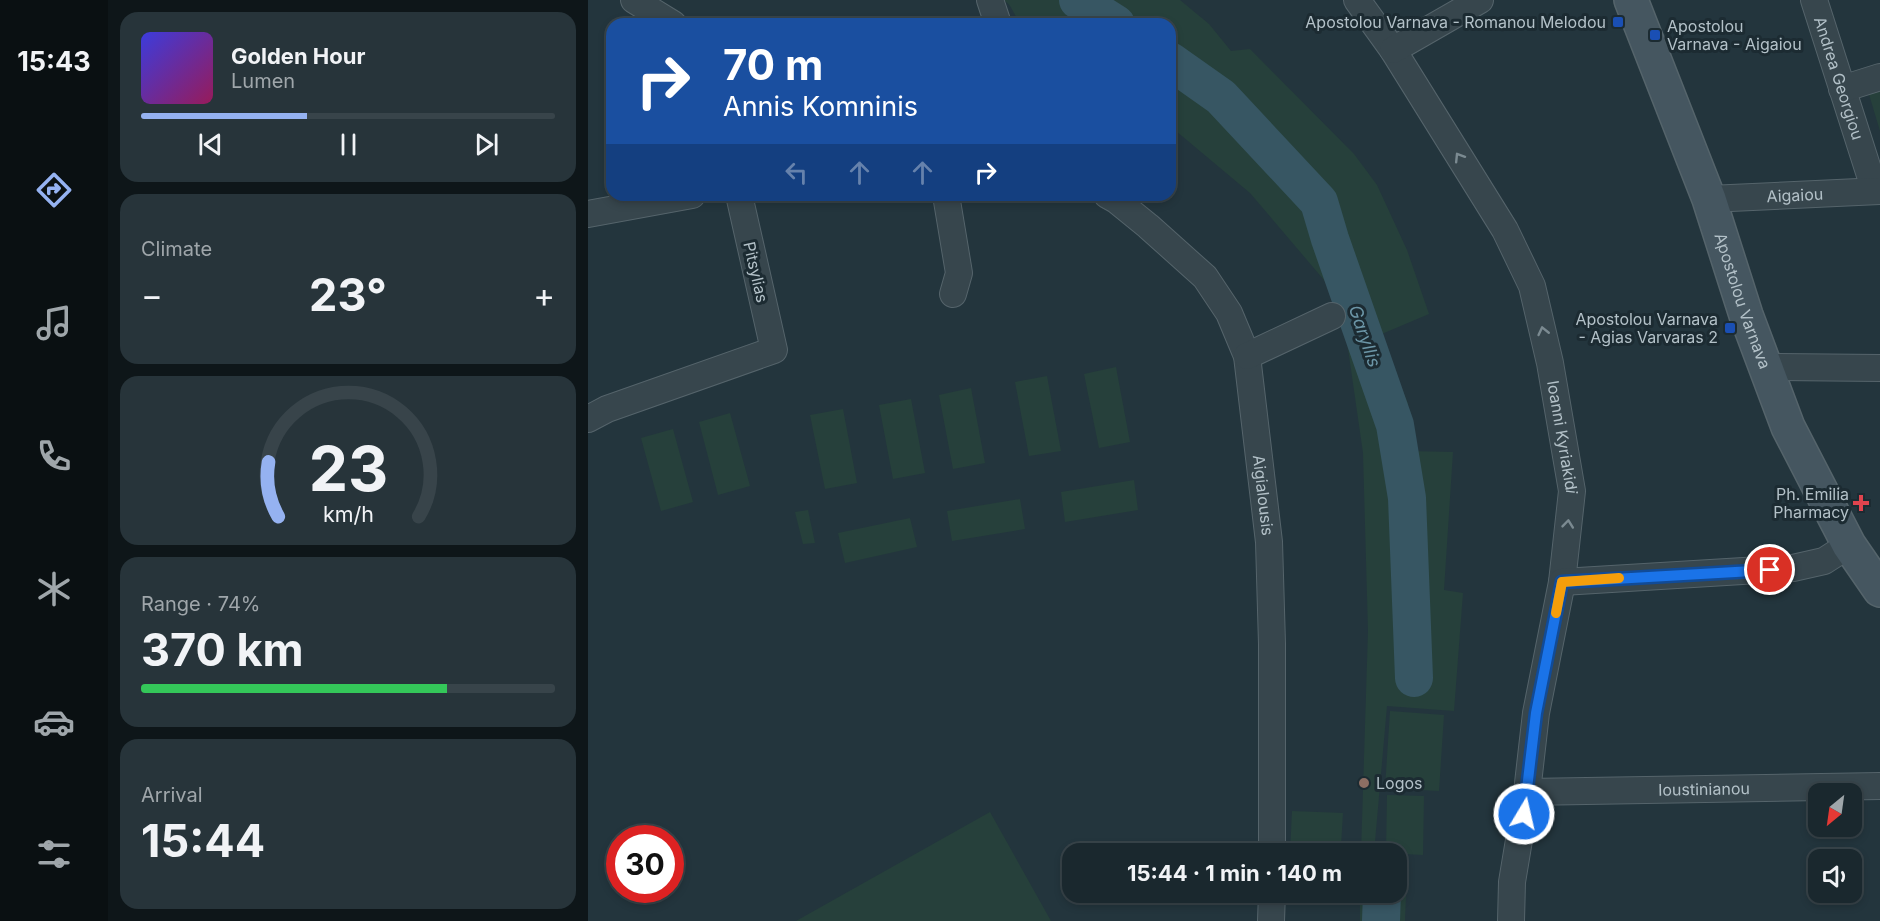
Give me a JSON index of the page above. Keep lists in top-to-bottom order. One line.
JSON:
{"streets":{"main road":["Apostolou Varnava"],"street":["Andrea Georgiou","Aigaiou","Pitsylias","Ioanni Kyriakidi","Aigialousis","Ioustinianou"]},"crossings":[["Andrea Georgiou","Aigaiou"],["Aigaiou","Apostolou Varnava"],["Ioanni Kyriakidi","Ioustinianou"]],"one_way":["Ioanni Kyriakidi"],"water":["Garyllis"],"places":{"transit":["Apostolou Varnava - Romanou Melodou","Apostolou Varnava - Aigaiou","Apostolou Varnava - Agias Varvaras 2"],"health":["Ph. Emilia Pharmacy"],"other":["Logos"]},"north":"bottom left","page":{"tabs":"15:43","turn":["70 m","Annis Komninis"],"song":["Golden Hour","Lumen"],"tile":["Climate",["Range · 74%","370 km"],["Arrival","15:44"]],"heat":["−","23°","+"],"limit":"30","trip":"15:44 · 1 min · 140 m","gauge":["23","km/h"]}}
